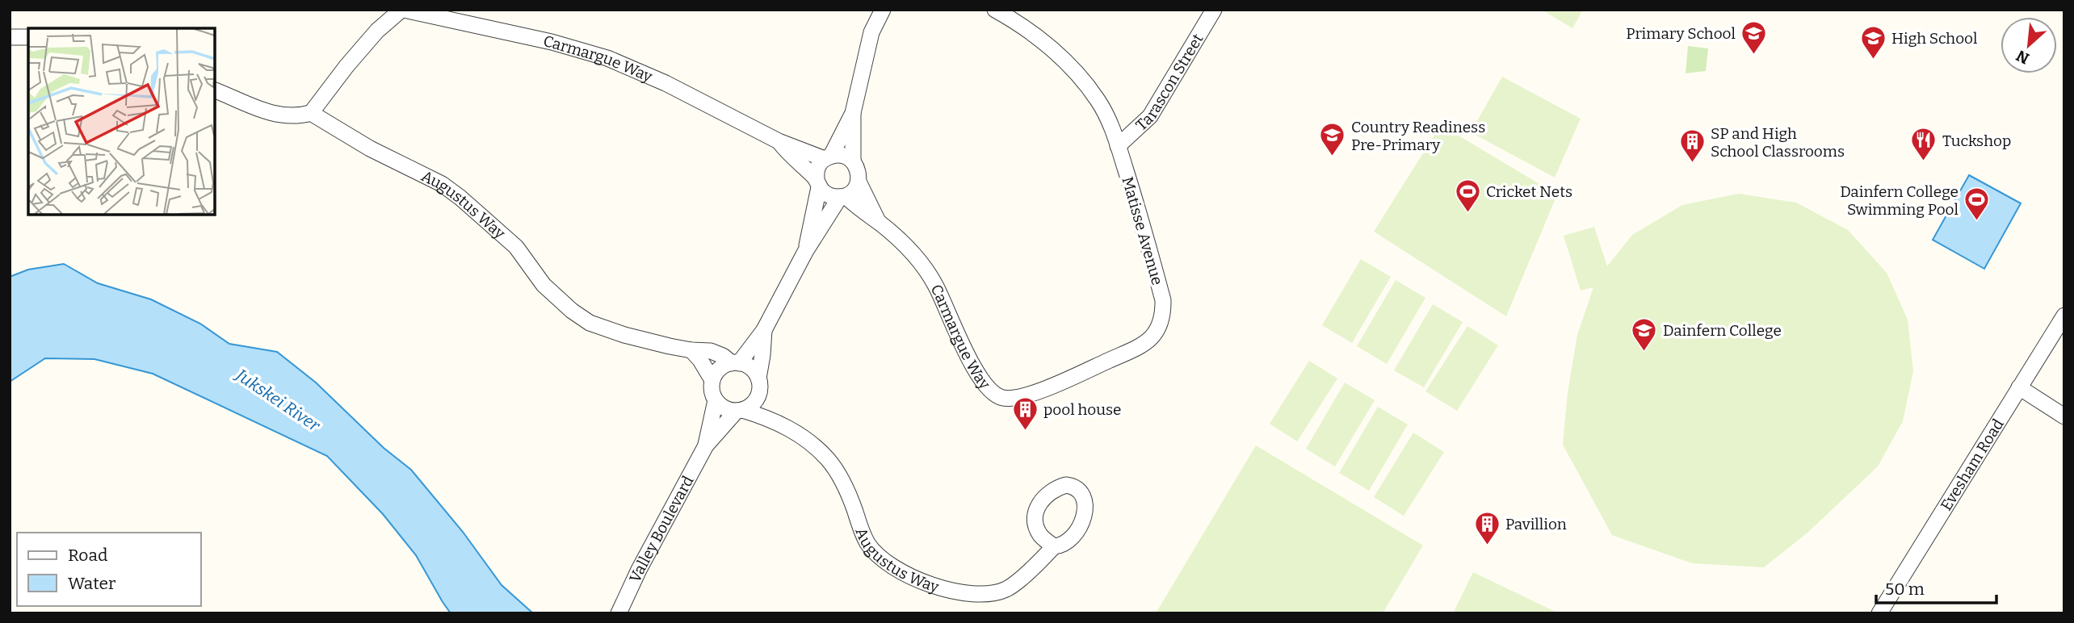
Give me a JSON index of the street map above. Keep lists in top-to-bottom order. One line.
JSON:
{"streets":{"street":["Carmargue Way","Tarascon Street","Augustus Way","Matisse Avenue","Evesham Road","Valley Boulevard"]},"crossings":[["Carmargue Way","Matisse Avenue"],["Tarascon Street","Matisse Avenue"],["Augustus Way","Valley Boulevard"]],"water":["Jukskei River"],"places":{"school or university":["Primary School","High School","Country Readiness Pre-Primary","Dainfern College"],"restaurant":["Tuckshop"],"building":["SP and High School Classrooms","pool house","Pavillion"],"sports":["Cricket Nets","Dainfern College Swimming Pool"]},"legend":["Road","Water"],"scale_bar":"50 m","north":"bottom left"}
